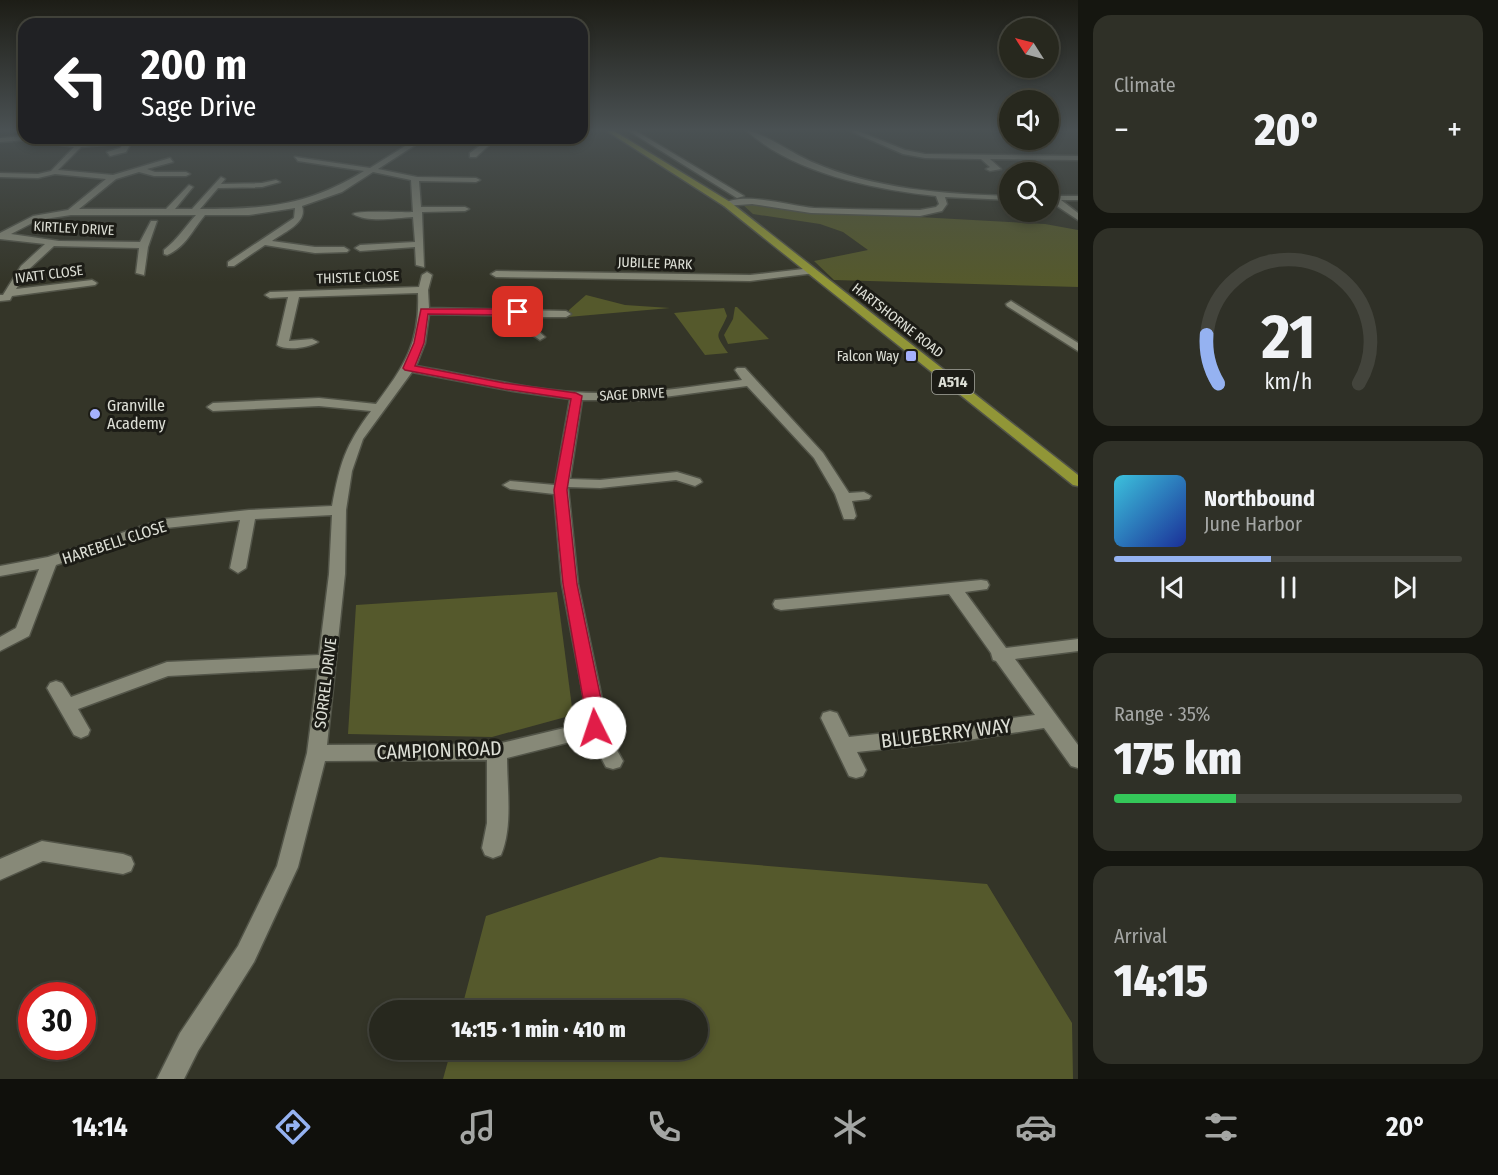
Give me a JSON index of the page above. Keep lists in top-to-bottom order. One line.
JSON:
{"streets":{"main road":["HARTSHORNE ROAD","A514"],"street":["KIRTLEY DRIVE","JUBILEE PARK","IVATT CLOSE","THISTLE CLOSE","SAGE DRIVE","HAREBELL CLOSE","SORREL DRIVE","BLUEBERRY WAY","CAMPION ROAD"]},"crossings":[["KIRTLEY DRIVE","IVATT CLOSE"],["JUBILEE PARK","HARTSHORNE ROAD"],["THISTLE CLOSE","SORREL DRIVE"],["HARTSHORNE ROAD","A514"],["SAGE DRIVE","SORREL DRIVE"],["HAREBELL CLOSE","SORREL DRIVE"],["SORREL DRIVE","CAMPION ROAD"]],"places":{"transit":["Falcon Way"],"other":["Granville Academy"]},"north":"top left","page":{"tile":["Climate",["Range · 35%","175 km"],["Arrival","14:15"]],"turn":["200 m","Sage Drive"],"heat":["−","20°","+"],"song":["Northbound","June Harbor"],"limit":"30","trip":"14:15 · 1 min · 410 m","tabs":["14:14","20°"],"gauge":["21","km/h"]}}
